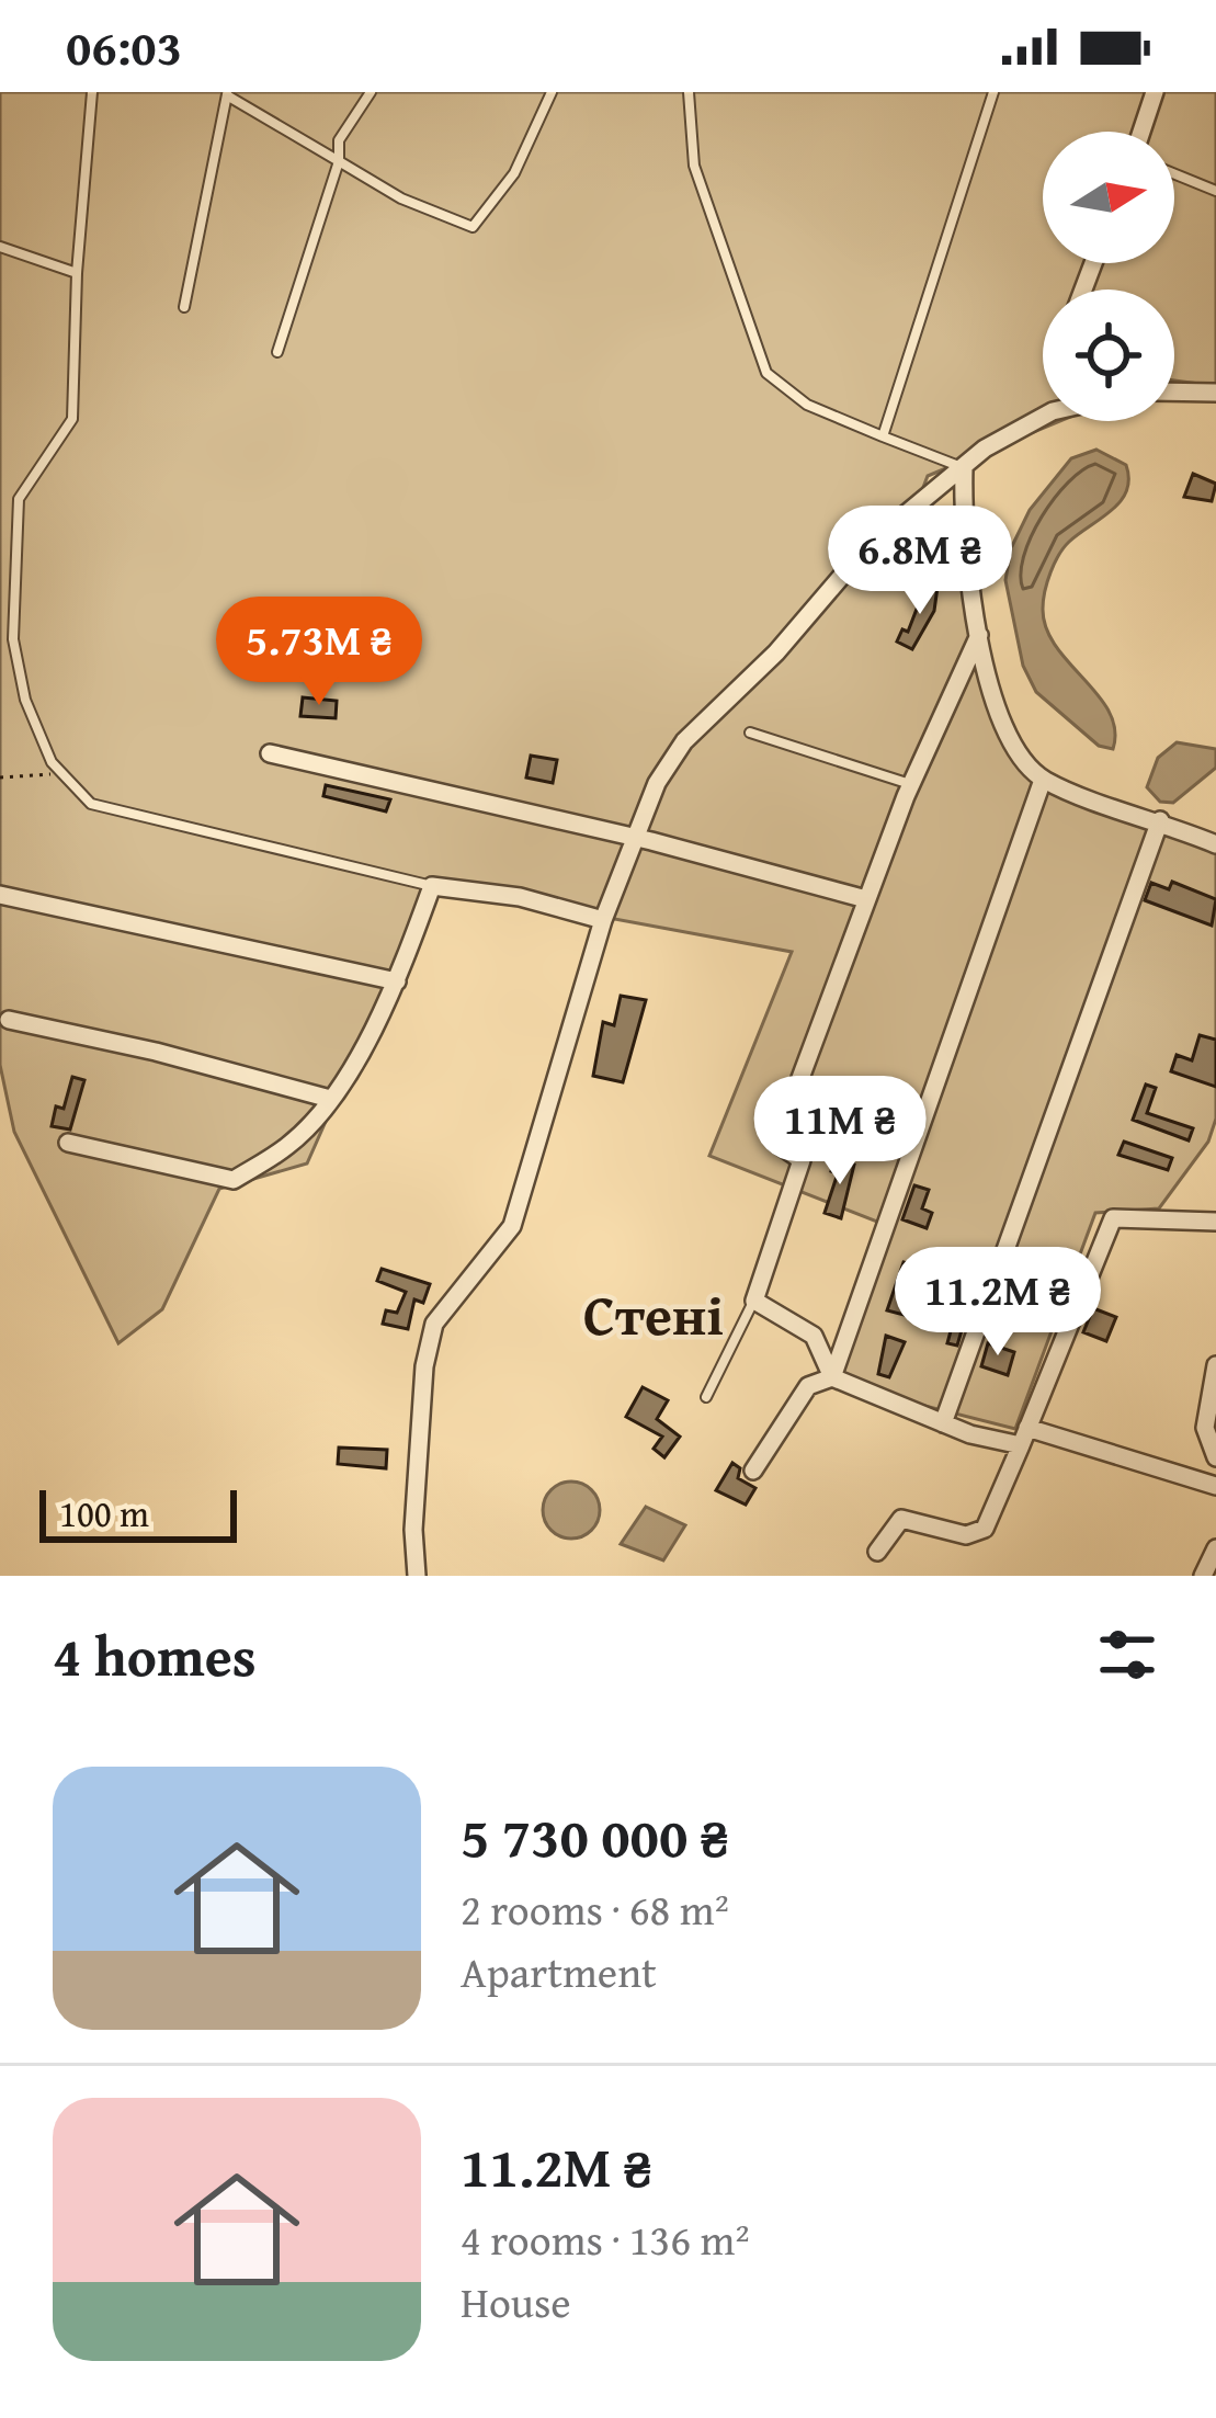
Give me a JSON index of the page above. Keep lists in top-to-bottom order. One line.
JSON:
{"districts":["Стені"],"scale_bar":"100 m","north":"right","page":{"status":"06:03","price":["6.8M ₴","5.73M ₴","11M ₴","11.2M ₴"],"scale":"100 m","heading":"4 homes","list":[{"name":"5 730 000 ₴","note":"2 rooms · 68 m² · Apartment"},{"name":"11.2M ₴","note":"4 rooms · 136 m² · House"}]}}
